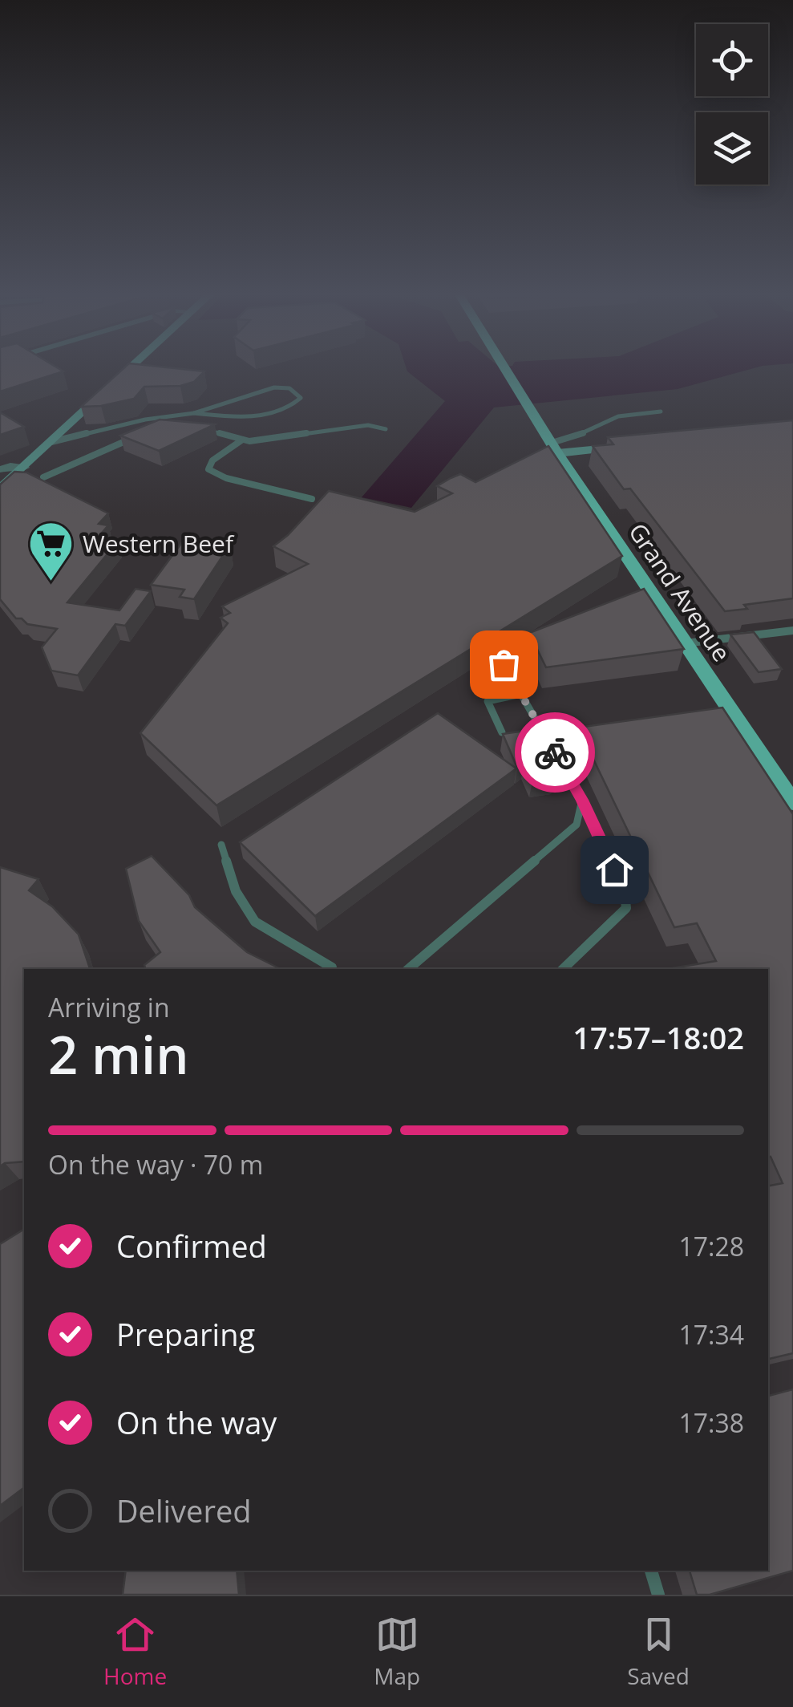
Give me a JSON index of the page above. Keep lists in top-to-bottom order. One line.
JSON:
{"streets":{"main road":["Grand Avenue"]},"places":{"supermarket":["Western Beef"]},"page":{"heading":["2 min","Arriving in","17:57–18:02"],"bar":"On the way · 70 m","list":[["Confirmed","17:28"],["Preparing","17:34"],["On the way","17:38"],"Delivered"],"tabs":["Home","Map","Saved"]}}
